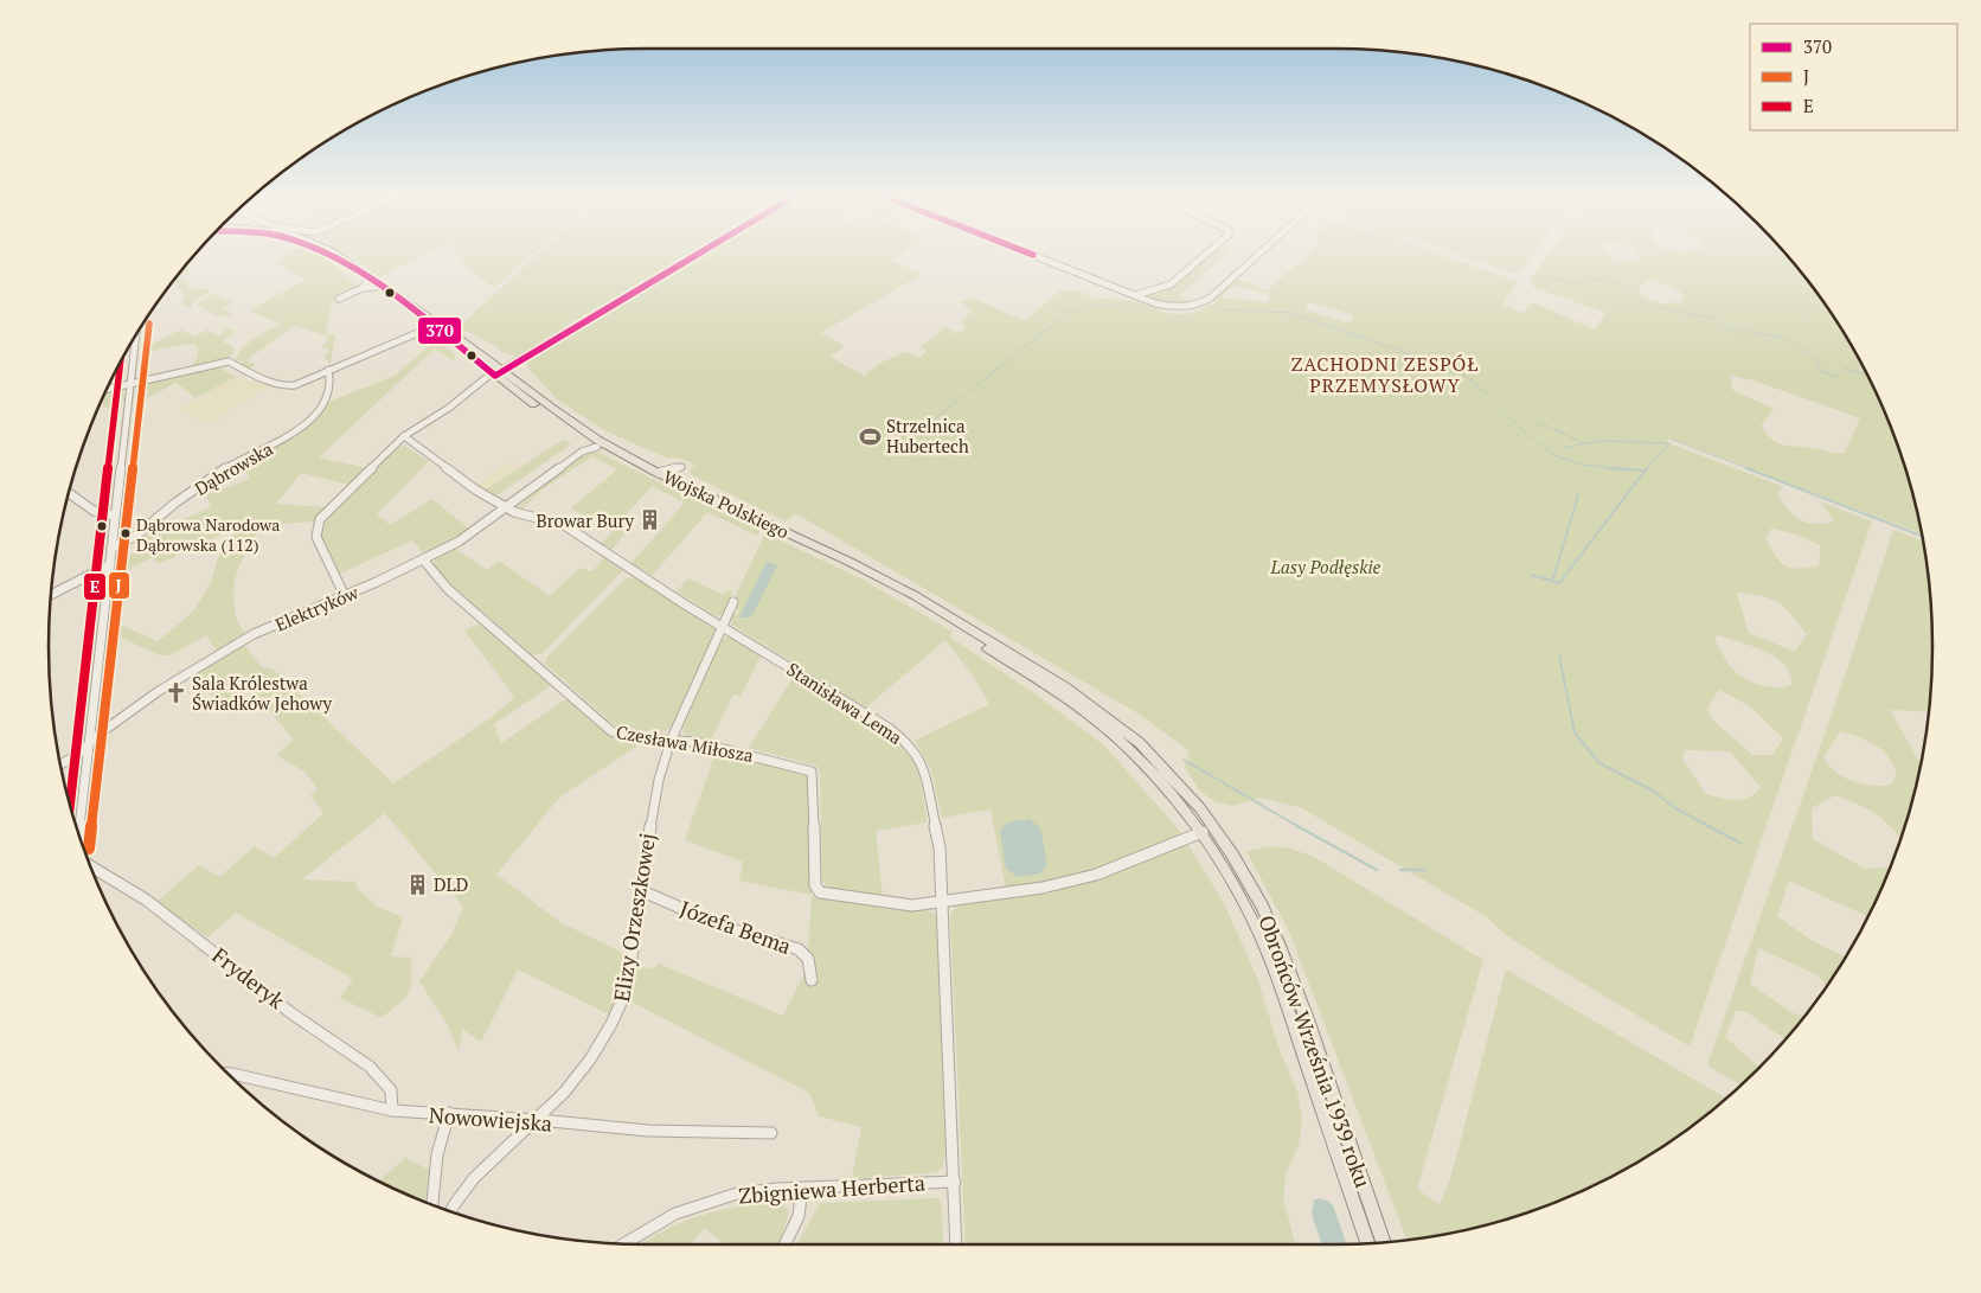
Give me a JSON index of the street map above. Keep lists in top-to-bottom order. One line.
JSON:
{"streets":{"main road":["Wojska Polskiego","Obrońców Września 1939 roku"],"street":["Dąbrowska","Elektryków","Stanisława Lema","Czesława Miłosza","Elizy Orzeszkowej","Józefa Bema","Fryderyk","Nowowiejska","Zbigniewa Herberta"]},"crossings":[["Wojska Polskiego","Elektryków"],["Wojska Polskiego","Czesława Miłosza"],["Wojska Polskiego","Obrońców Września 1939 roku"],["Elektryków","Stanisława Lema"],["Elektryków","Czesława Miłosza"],["Stanisława Lema","Czesława Miłosza"],["Stanisława Lema","Elizy Orzeszkowej"],["Stanisława Lema","Zbigniewa Herberta"],["Czesława Miłosza","Elizy Orzeszkowej"],["Czesława Miłosza","Obrońców Września 1939 roku"],["Elizy Orzeszkowej","Józefa Bema"],["Elizy Orzeszkowej","Nowowiejska"],["Fryderyk","Nowowiejska"]],"districts":["ZACHODNI ZESPÓŁ PRZEMYSŁOWY"],"parks":["Lasy Podłęskie"],"places":{"sports":["Strzelnica Hubertech"],"building":["Browar Bury","DLD"],"other":["Dąbrowa Narodowa Dąbrowska (112)"],"church":["Sala Królestwa Świadków Jehowy"]},"lines":["transit line 370","transit line J","transit line E"],"legend":["370","J","E"]}
